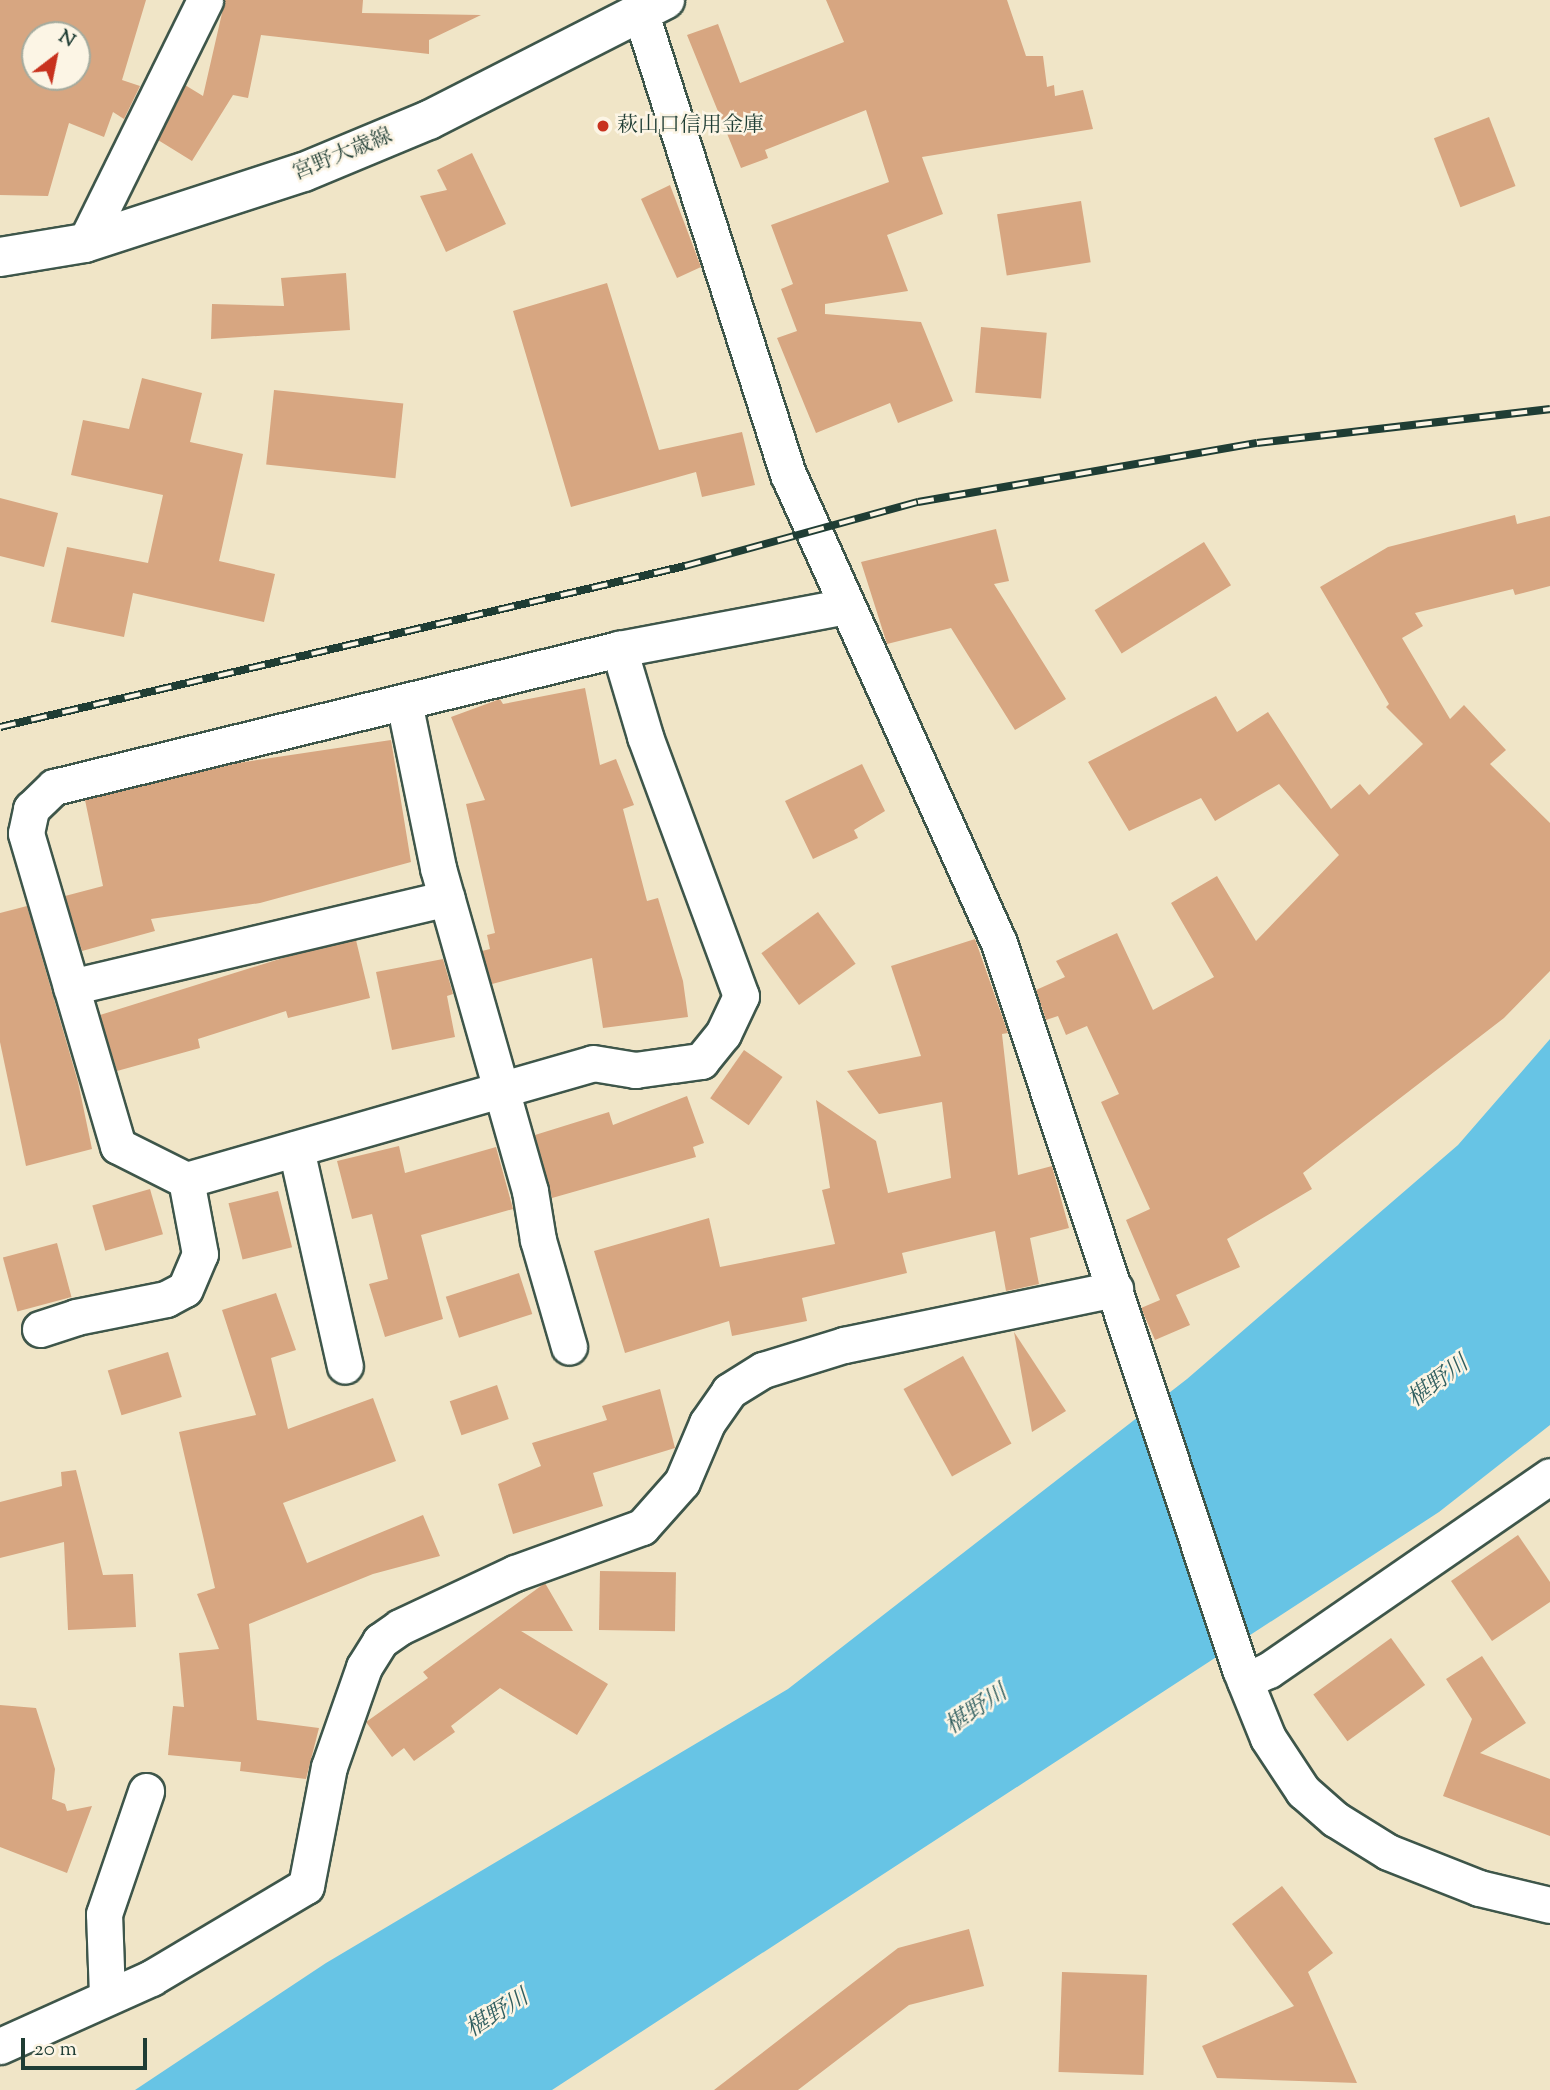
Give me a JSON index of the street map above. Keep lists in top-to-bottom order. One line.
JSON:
{"streets":{"main road":["宮野大歳線"]},"water":["椹野川"],"places":["萩山口信用金庫"],"scale_bar":"20 m","north":"top right"}
